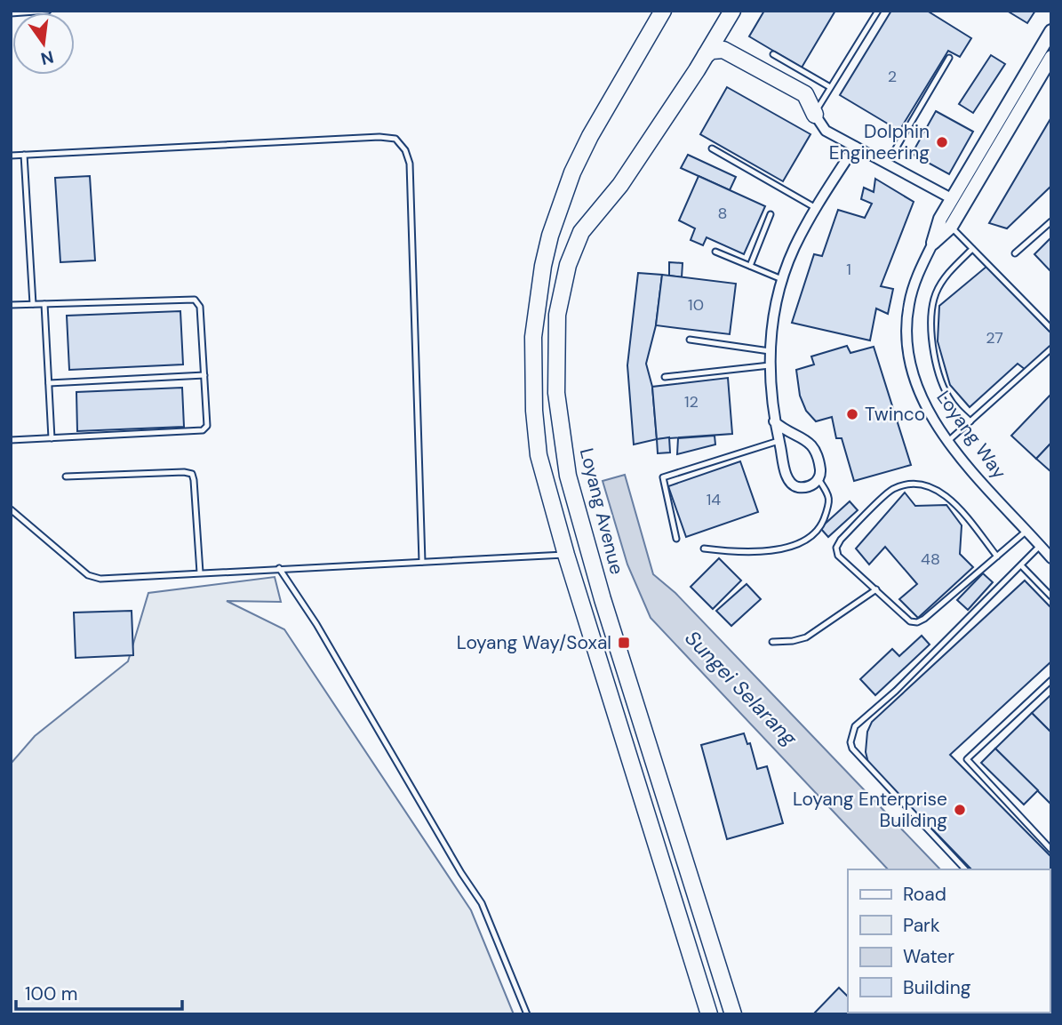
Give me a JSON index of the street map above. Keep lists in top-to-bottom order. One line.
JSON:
{"streets":{"main road":["Loyang Avenue"],"street":["Loyang Way"]},"water":["Sungei Selarang"],"places":{"other":["Dolphin Engineering","Twinco","Loyang Enterprise Building"],"transit":["Loyang Way/Soxal"]},"house_numbers":["2","8","1","10","27","12","14","48"],"legend":["Road","Park","Water","Building"],"scale_bar":"100 m","north":"bottom"}
